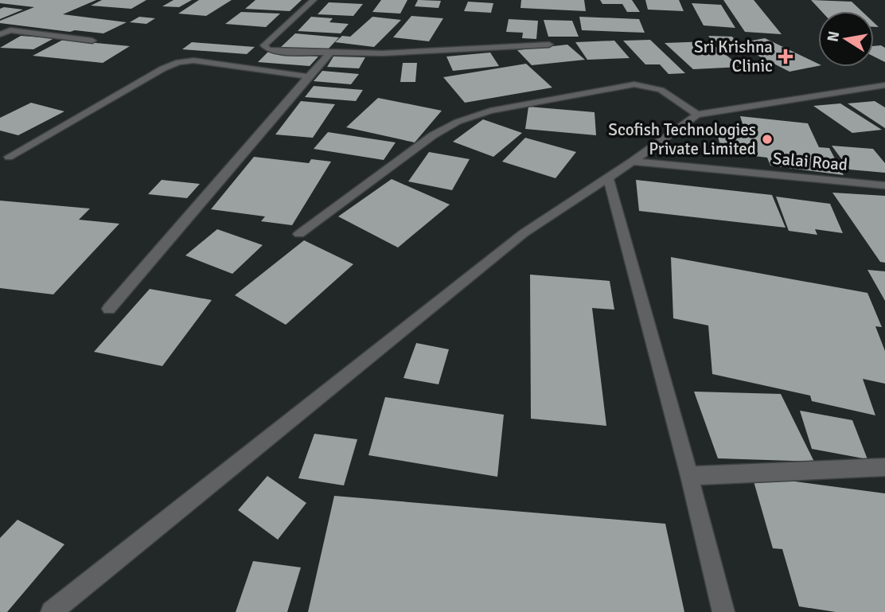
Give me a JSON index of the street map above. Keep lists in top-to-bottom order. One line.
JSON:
{"streets":{"street":["Salai Road"]},"places":{"health":["Sri Krishna Clinic"],"other":["Scofish Technologies Private Limited"]},"north":"left"}
